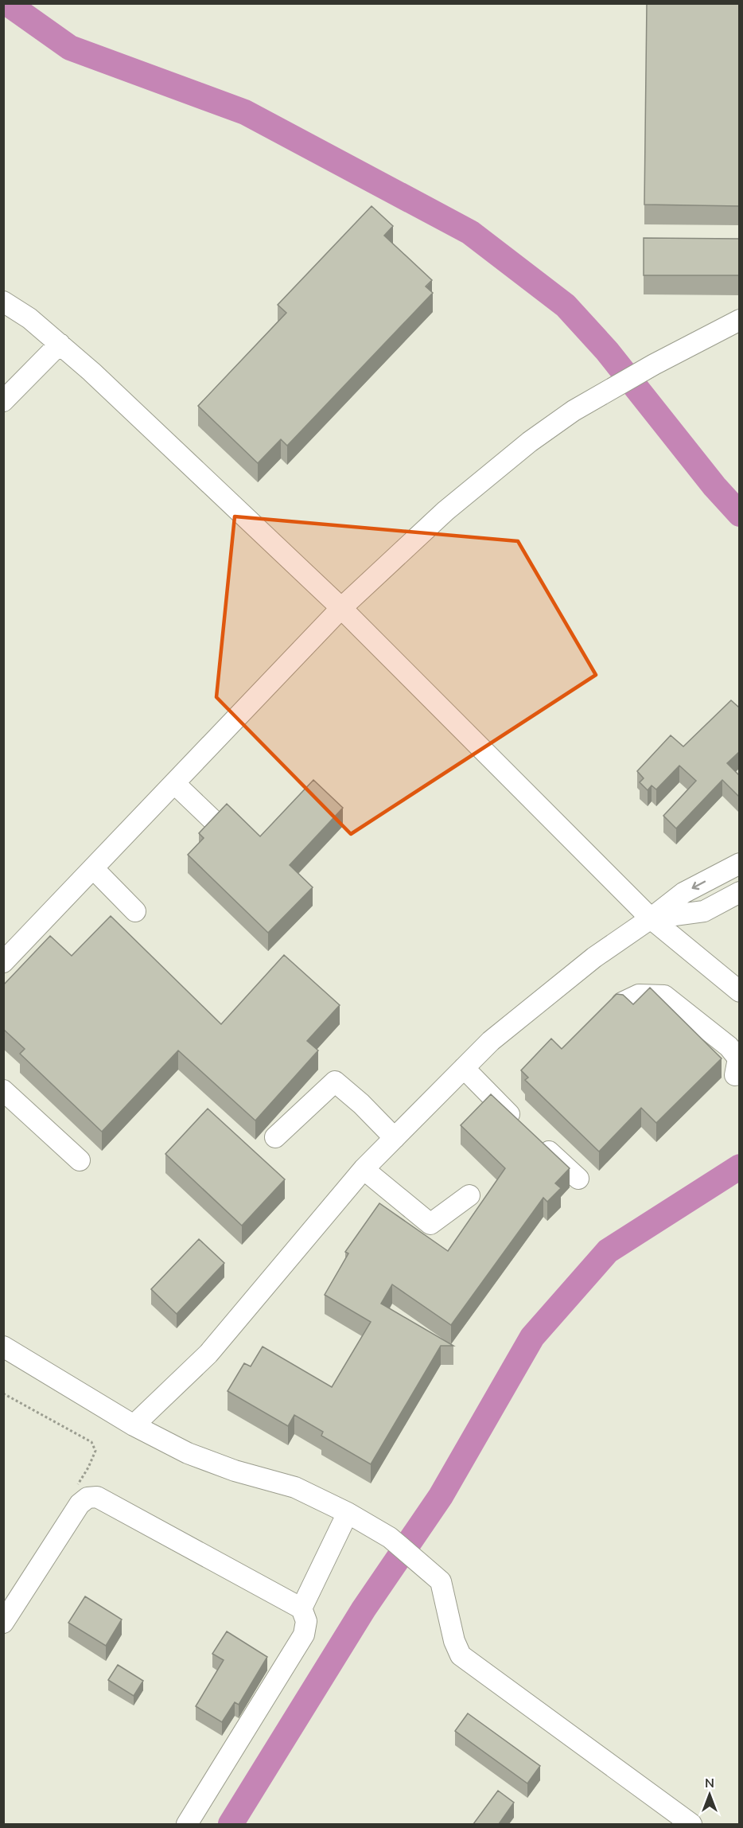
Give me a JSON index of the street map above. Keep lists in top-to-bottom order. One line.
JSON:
{"north":"top"}
